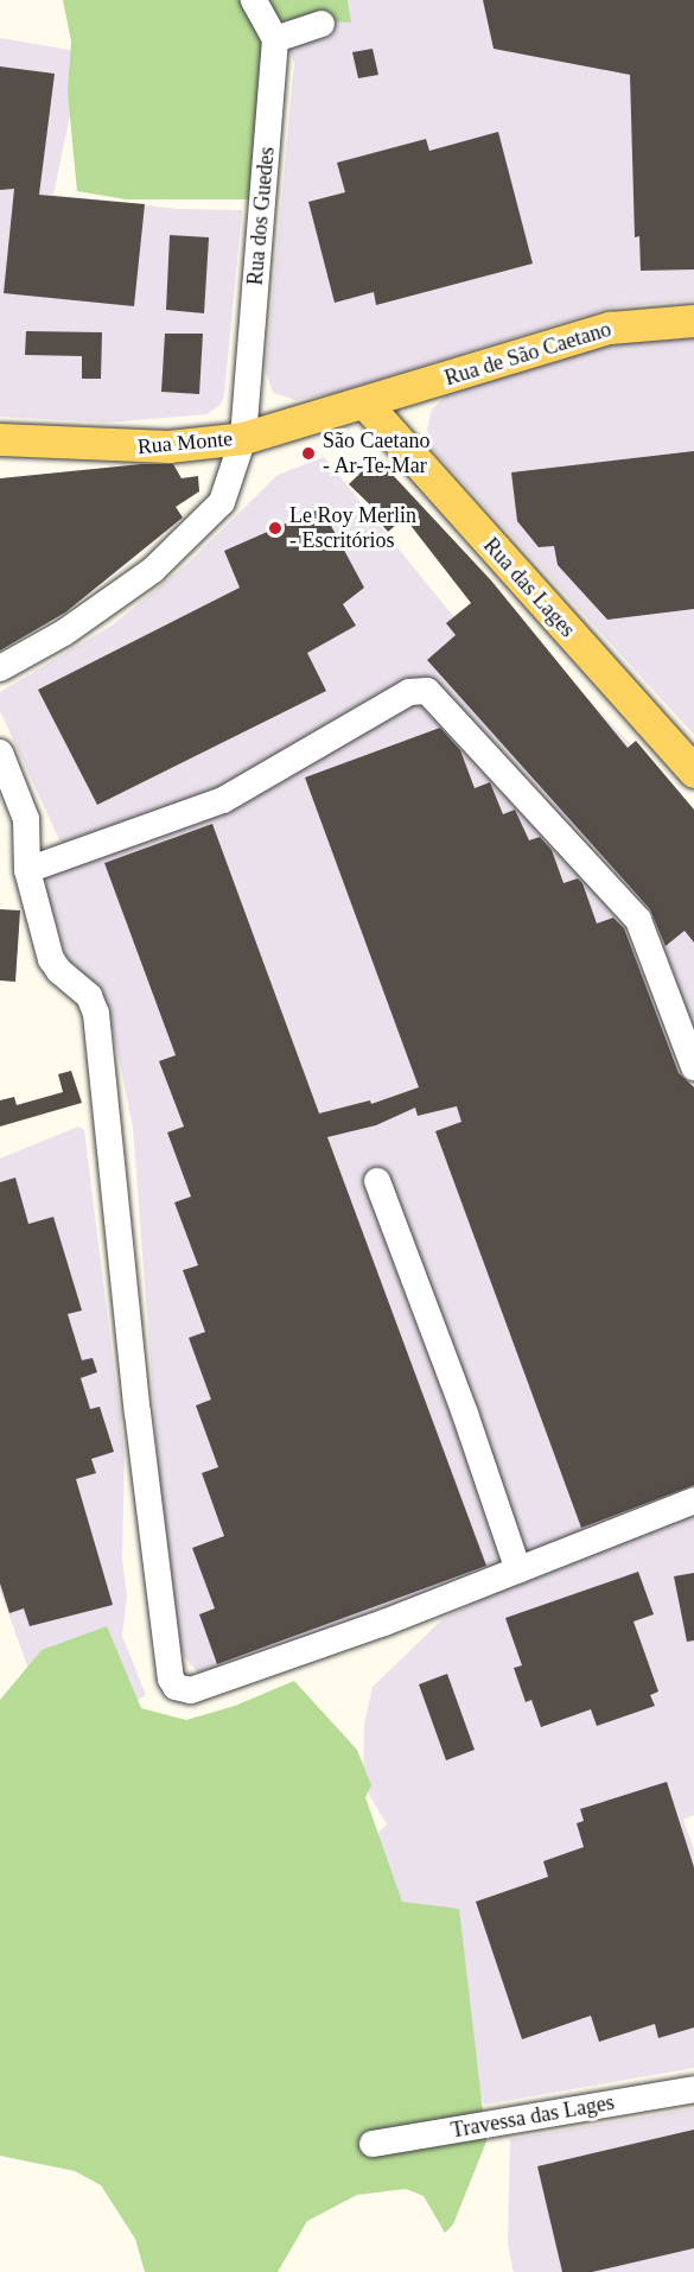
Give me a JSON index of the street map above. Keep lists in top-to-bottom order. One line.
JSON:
{"streets":{"main road":["Rua de São Caetano","Rua Monte","Rua das Lages"],"street":["Rua dos Guedes","Travessa das Lages"]},"crossings":[["Rua dos Guedes","Rua Monte"],["Rua de São Caetano","Rua Monte"],["Rua de São Caetano","Rua das Lages"],["Rua Monte","Rua das Lages"]],"places":["São Caetano - Ar-Te-Mar","Le Roy Merlin - Escritórios"]}
